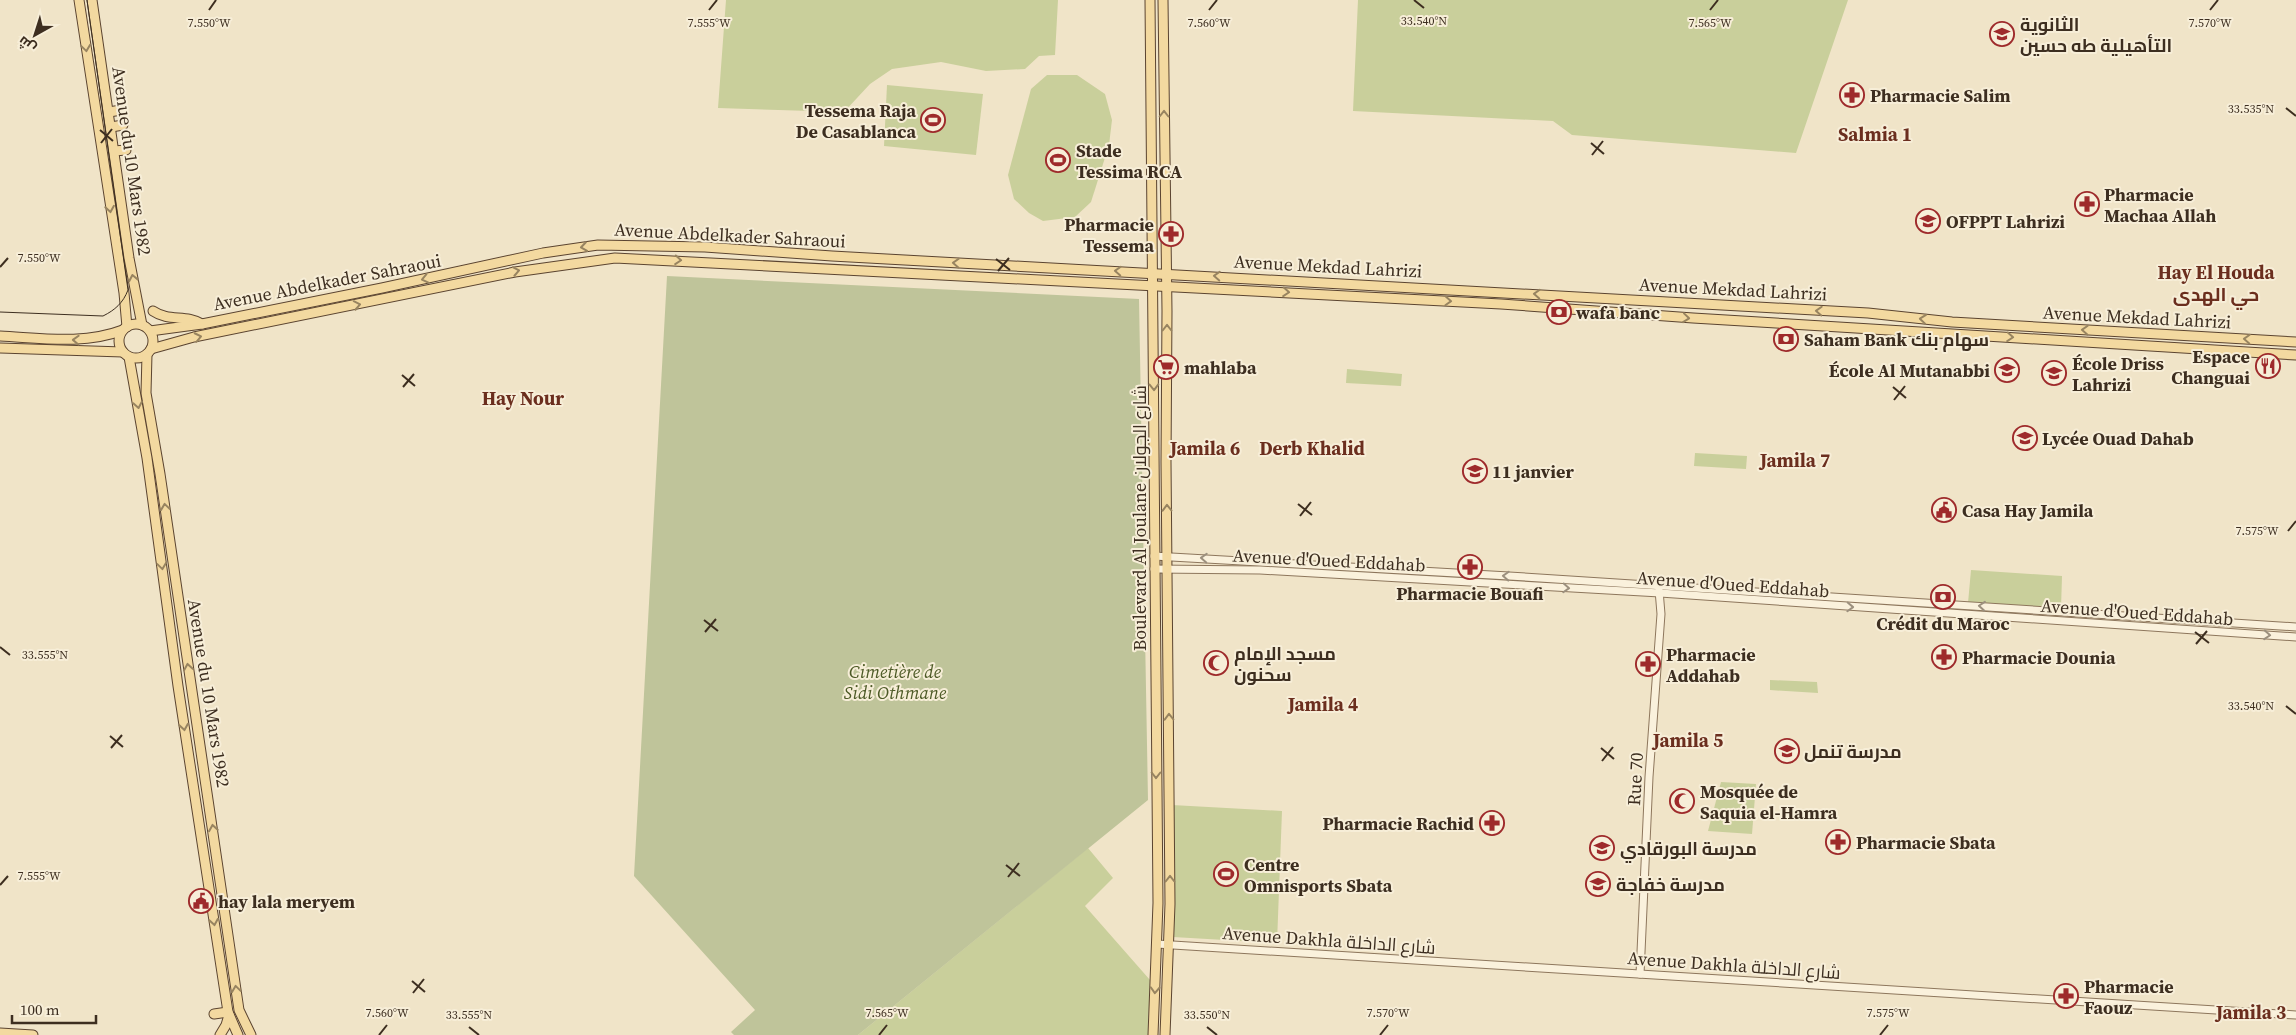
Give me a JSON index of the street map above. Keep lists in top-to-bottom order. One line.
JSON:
{"streets":{"main road":["Avenue du 10 Mars 1982","Avenue Abdelkader Sahraoui","Avenue Mekdad Lahrizi","Boulevard Al Joulane شارع الجولان"],"street":["Avenue d'Oued Eddahab","Rue 70","Avenue Dakhla شارع الداخلة"]},"crossings":[["Avenue du 10 Mars 1982","Avenue Abdelkader Sahraoui"],["Avenue Abdelkader Sahraoui","Avenue Mekdad Lahrizi"],["Avenue Abdelkader Sahraoui","Boulevard Al Joulane شارع الجولان"],["Avenue Mekdad Lahrizi","Boulevard Al Joulane شارع الجولان"],["Boulevard Al Joulane شارع الجولان","Avenue d'Oued Eddahab"],["Boulevard Al Joulane شارع الجولان","Avenue Dakhla شارع الداخلة"],["Avenue d'Oued Eddahab","Rue 70"],["Rue 70","Avenue Dakhla شارع الداخلة"]],"districts":["Salmia 1","Hay El Houda حي الهدى","Hay Nour","Jamila 6","Derb Khalid","Jamila 7","Jamila 4","Jamila 5","Jamila 3"],"parks":["Cimetière de Sidi Othmane"],"places":{"school or university":["الثانوية التأهيلية طه حسين","OFPPT Lahrizi","École Al Mutanabbi","École Driss Lahrizi","Lycée Ouad Dahab","11 janvier","مدرسة تنمل","مدرسة البورقادي","مدرسة خفاجة"],"pharmacy":["Pharmacie Salim","Pharmacie Machaa Allah","Pharmacie Tessema","Pharmacie Bouafi","Pharmacie Dounia","Pharmacie Addahab","Pharmacie Rachid","Pharmacie Sbata","Pharmacie Faouz"],"sports":["Tessema Raja De Casablanca","Stade Tessima RCA","Centre Omnisports Sbata"],"bank":["wafa banc","Saham Bank سهام بنك","Crédit du Maroc"],"restaurant":["Espace Changuai"],"supermarket":["mahlaba"],"public building":["Casa Hay Jamila","hay lala meryem"],"mosque":["مسجد الإمام سحنون","Mosquée de Saquia el-Hamra"]},"scale_bar":"100 m","north":"bottom left","coordinates":["33.540°N","7.550°W","7.555°W","7.560°W","7.565°W","7.570°W","33.535°N","7.575°W","33.555°N","33.550°N"]}
